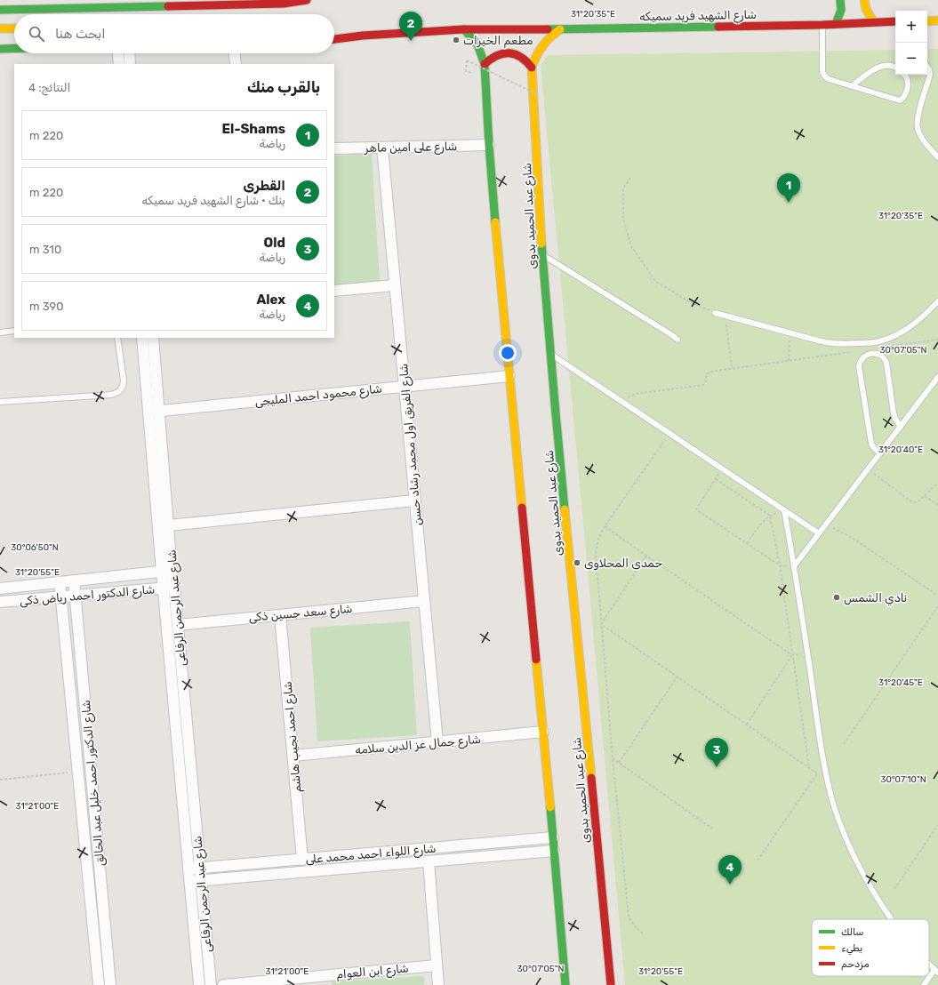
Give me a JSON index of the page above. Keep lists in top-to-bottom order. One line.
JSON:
{"streets":{"main road":["شارع الشهيد فريد سميكه","شارع عبد الحميد بدوى"],"street":["شارع على امين ماهر","شارع محمود احمد المليجى","شارع الفريق اول محمد رشاد حسن","شارع الدكتور احمد رياض ذكى","شارع عبد الرحمن الرفاعى","شارع سعد حسين ذكى","شارع احمد نجيب هاشم","شارع جمال عز الدين سلامه","شارع الدكتور احمد خليل عبد الخالق","شارع اللواء احمد محمد على","شارع ابن العوام"]},"crossings":[["شارع الشهيد فريد سميكه","شارع عبد الحميد بدوى"],["شارع على امين ماهر","شارع الفريق اول محمد رشاد حسن"],["شارع محمود احمد المليجى","شارع الفريق اول محمد رشاد حسن"],["شارع محمود احمد المليجى","شارع عبد الرحمن الرفاعى"],["شارع الفريق اول محمد رشاد حسن","شارع سعد حسين ذكى"],["شارع الفريق اول محمد رشاد حسن","شارع جمال عز الدين سلامه"],["شارع الدكتور احمد رياض ذكى","شارع عبد الرحمن الرفاعى"],["شارع الدكتور احمد رياض ذكى","شارع الدكتور احمد خليل عبد الخالق"],["شارع عبد الرحمن الرفاعى","شارع سعد حسين ذكى"],["شارع عبد الرحمن الرفاعى","شارع اللواء احمد محمد على"],["شارع سعد حسين ذكى","شارع احمد نجيب هاشم"],["شارع احمد نجيب هاشم","شارع جمال عز الدين سلامه"],["شارع احمد نجيب هاشم","شارع اللواء احمد محمد على"]],"places":["مطعم الخيرات","حمدى المحلاوى","نادي الشمس"],"legend":["سالك","بطيء","مزدحم"],"page":{"map_buttons":["+","−"],"pins":["2","1","3","4"],"search":"ابحث هنا","heading":["بالقرب منك","النتائج: 4"],"list":[{"mark":"1","name":"El-Shams","note":"رياضة","value":"220 m"},{"mark":"2","name":"القطرى","note":"بنك · شارع الشهيد فريد سميكه","value":"220 m"},{"mark":"3","name":"Old","note":"رياضة","value":"310 m"},{"mark":"4","name":"Alex","note":"رياضة","value":"390 m"}]},"coordinates":["31°20'35\"E","30°07'05\"N","31°20'40\"E","30°06'50\"N","31°20'55\"E","31°20'45\"E","30°07'10\"N","31°21'00\"E"]}
